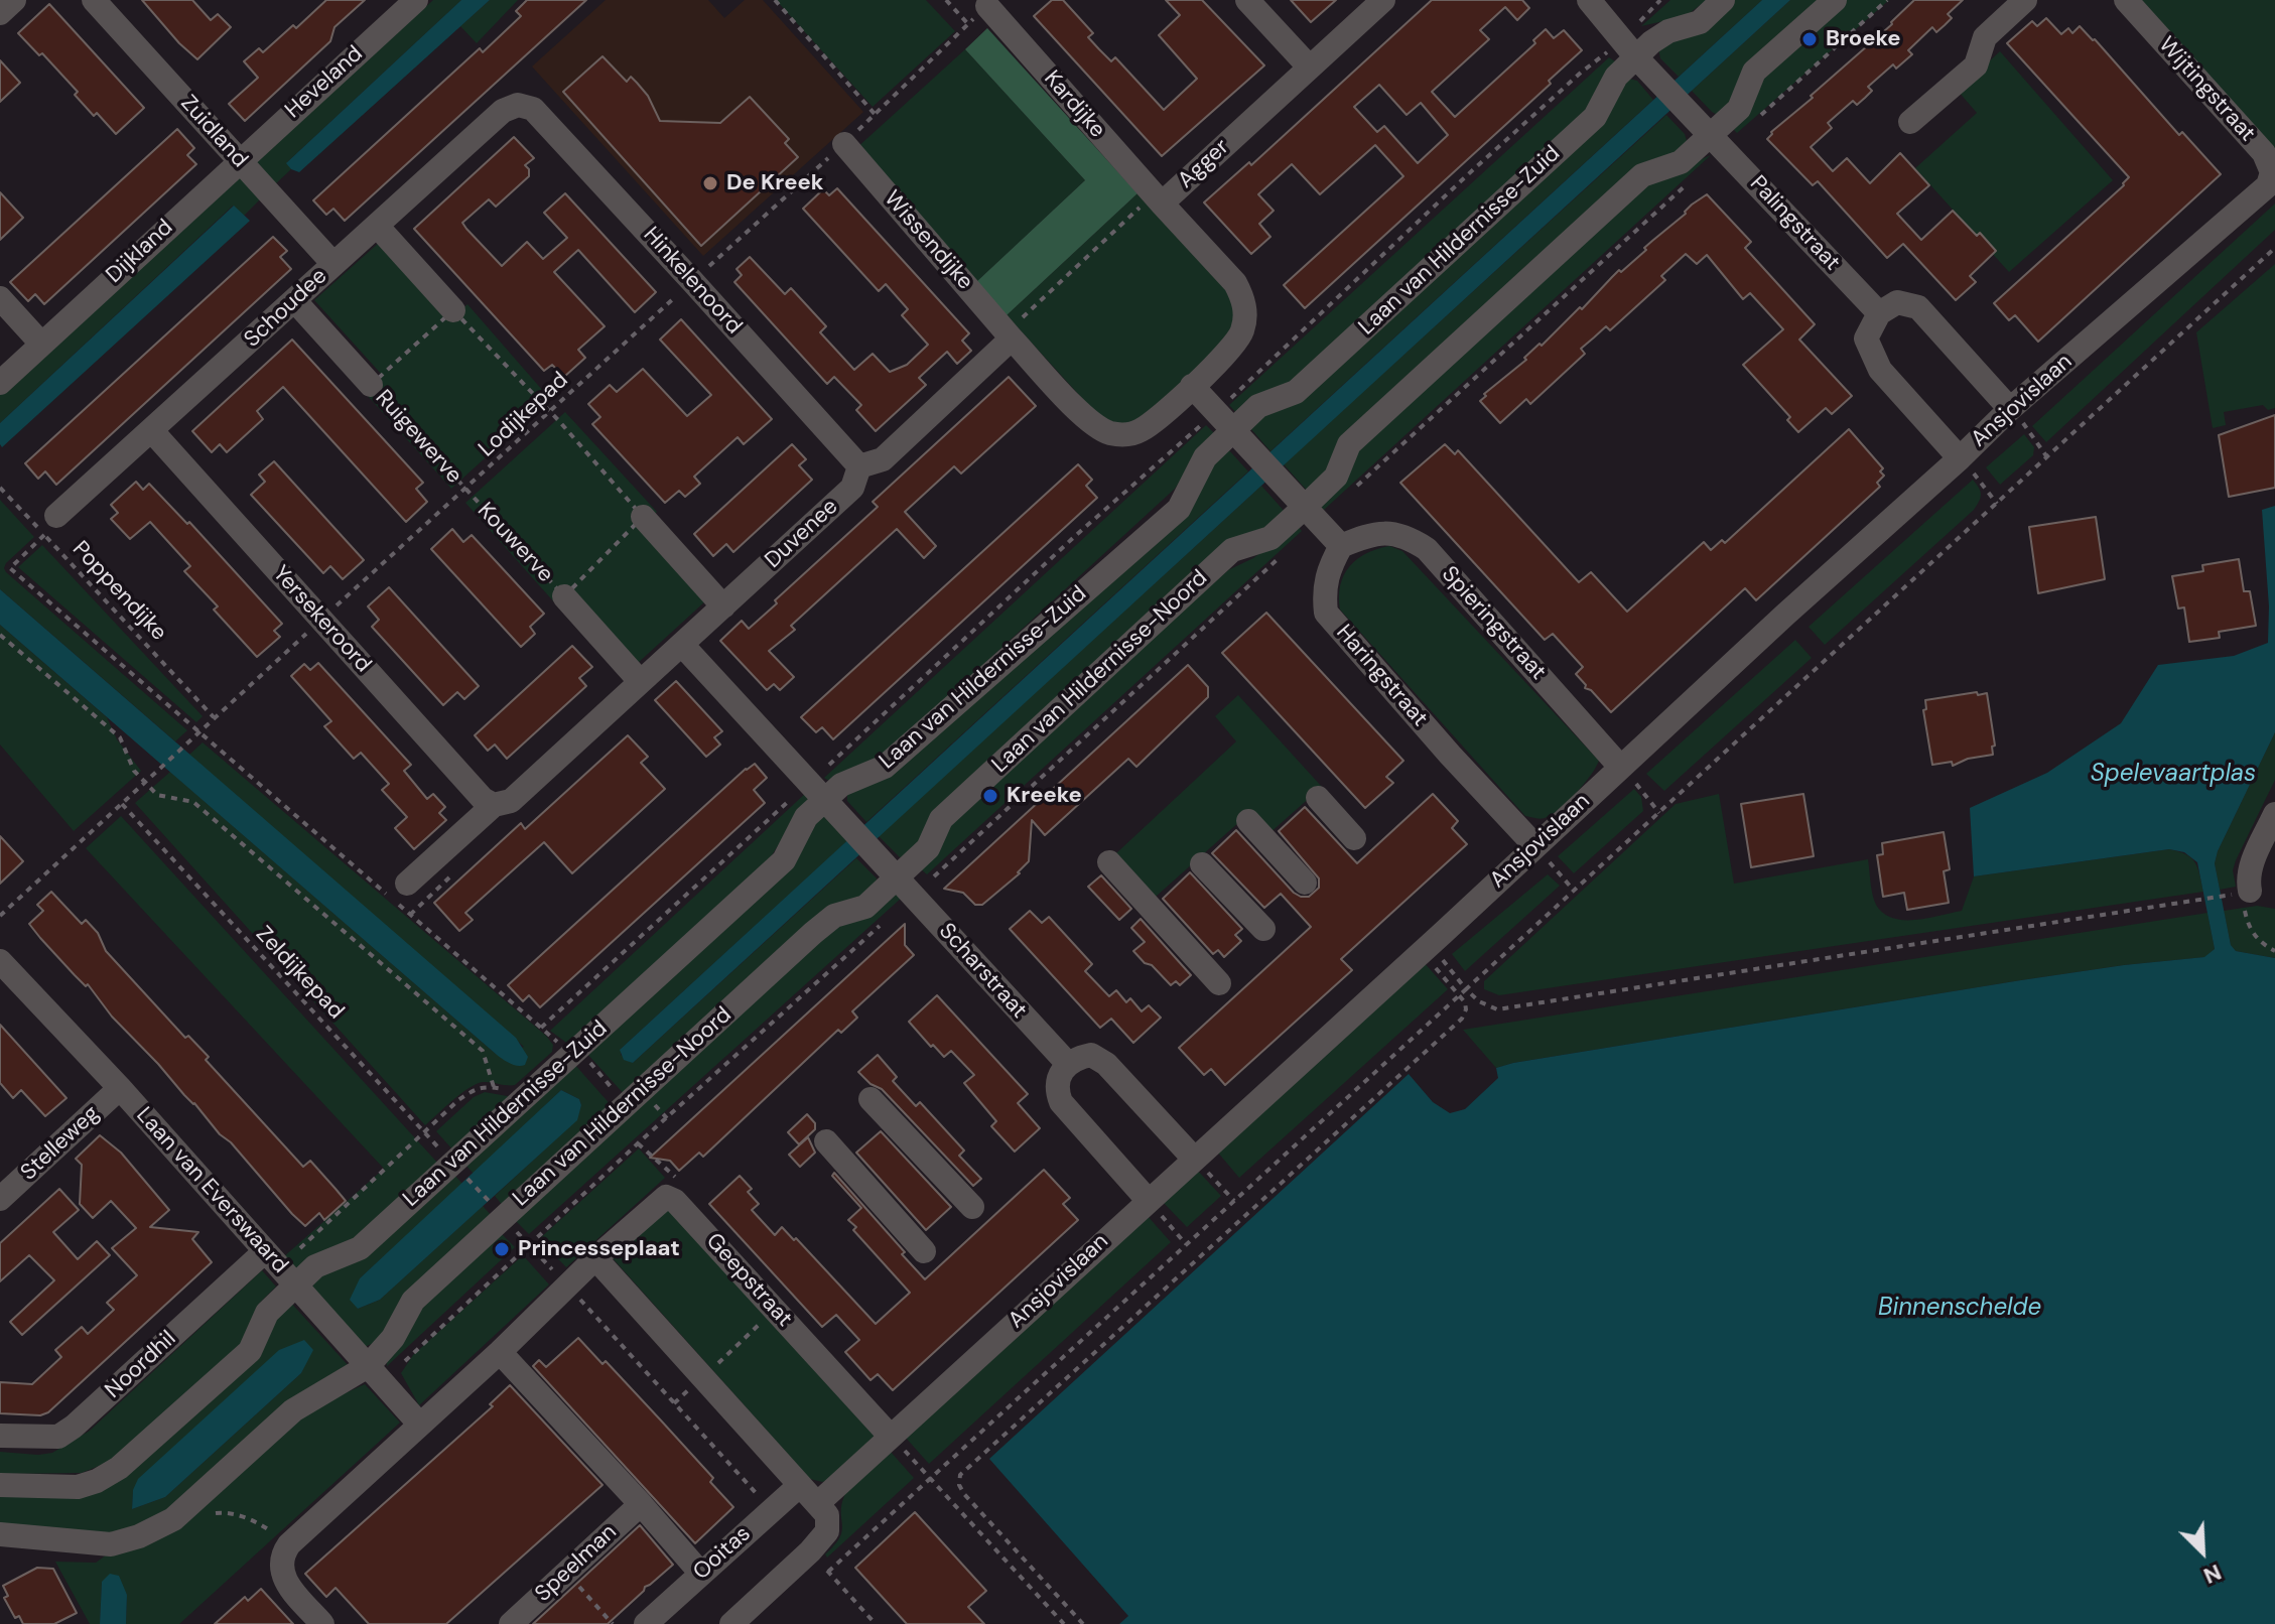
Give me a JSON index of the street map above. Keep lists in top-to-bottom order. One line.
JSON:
{"streets":{"street":["Heveland","Wijtingstraat","Kardijke","Zuidland","Agger","Palingstraat","Wissendijke","Laan van Hildernisse-Zuid","Dijkland","Hinkelenoord","Schoudee","Ansjovislaan","Ruigewerve","Duvenee","Kouwerve","Yersekeroord","Spieringstraat","Laan van Hildernisse-Noord","Haringstraat","Scharstraat","Stelleweg","Laan van Everswaard","Geepstraat","Noordhil","Ooitas","Speelman"],"path":["Lodijkepad","Poppendijke","Zeldijkepad"]},"crossings":[["Heveland","Zuidland"],["Heveland","Dijkland"],["Wijtingstraat","Ansjovislaan"],["Kardijke","Agger"],["Kardijke","Lodijkepad"],["Zuidland","Dijkland"],["Zuidland","Schoudee"],["Palingstraat","Laan van Hildernisse-Noord"],["Wissendijke","Lodijkepad"],["Laan van Hildernisse-Zuid","Zeldijkepad"],["Laan van Hildernisse-Zuid","Laan van Everswaard"],["Hinkelenoord","Schoudee"],["Hinkelenoord","Lodijkepad"],["Hinkelenoord","Duvenee"],["Schoudee","Ruigewerve"],["Schoudee","Poppendijke"],["Schoudee","Yersekeroord"],["Ansjovislaan","Spieringstraat"],["Ansjovislaan","Haringstraat"],["Ansjovislaan","Geepstraat"],["Lodijkepad","Ruigewerve"],["Lodijkepad","Kouwerve"],["Lodijkepad","Poppendijke"],["Lodijkepad","Yersekeroord"],["Lodijkepad","Zeldijkepad"],["Ruigewerve","Kouwerve"],["Duvenee","Kouwerve"],["Duvenee","Yersekeroord"],["Spieringstraat","Haringstraat"],["Laan van Hildernisse-Noord","Scharstraat"],["Laan van Hildernisse-Noord","Zeldijkepad"],["Laan van Hildernisse-Noord","Laan van Everswaard"],["Zeldijkepad","Ooitas"],["Stelleweg","Laan van Everswaard"],["Laan van Everswaard","Noordhil"]],"water":["Spelevaartplas","Binnenschelde"],"places":["Broeke","De Kreek","Kreeke","Princesseplaat"],"north":"bottom right"}
